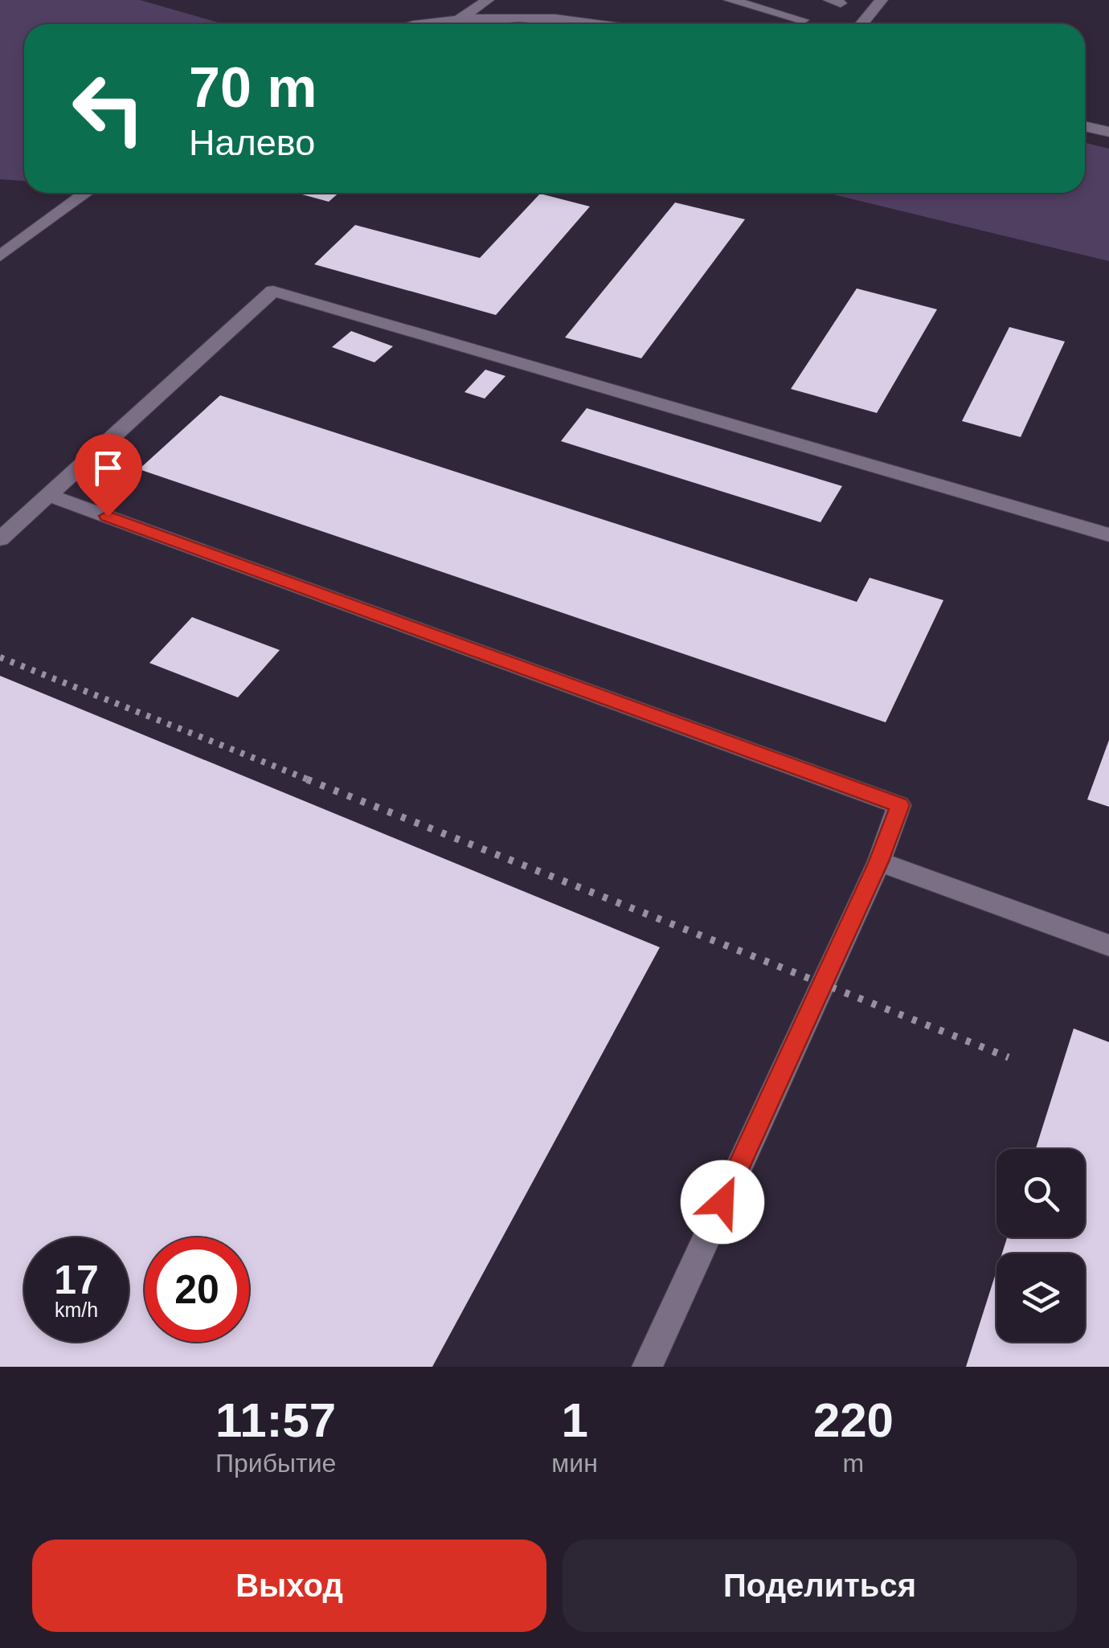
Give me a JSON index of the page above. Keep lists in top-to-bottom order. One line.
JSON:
{"page":{"turn":["70 m","Налево"],"speed":"17 km/h","limit":"20","eta":["11:57","Прибытие","1","мин","220","m"],"buttons":["Выход","Поделиться"]}}
